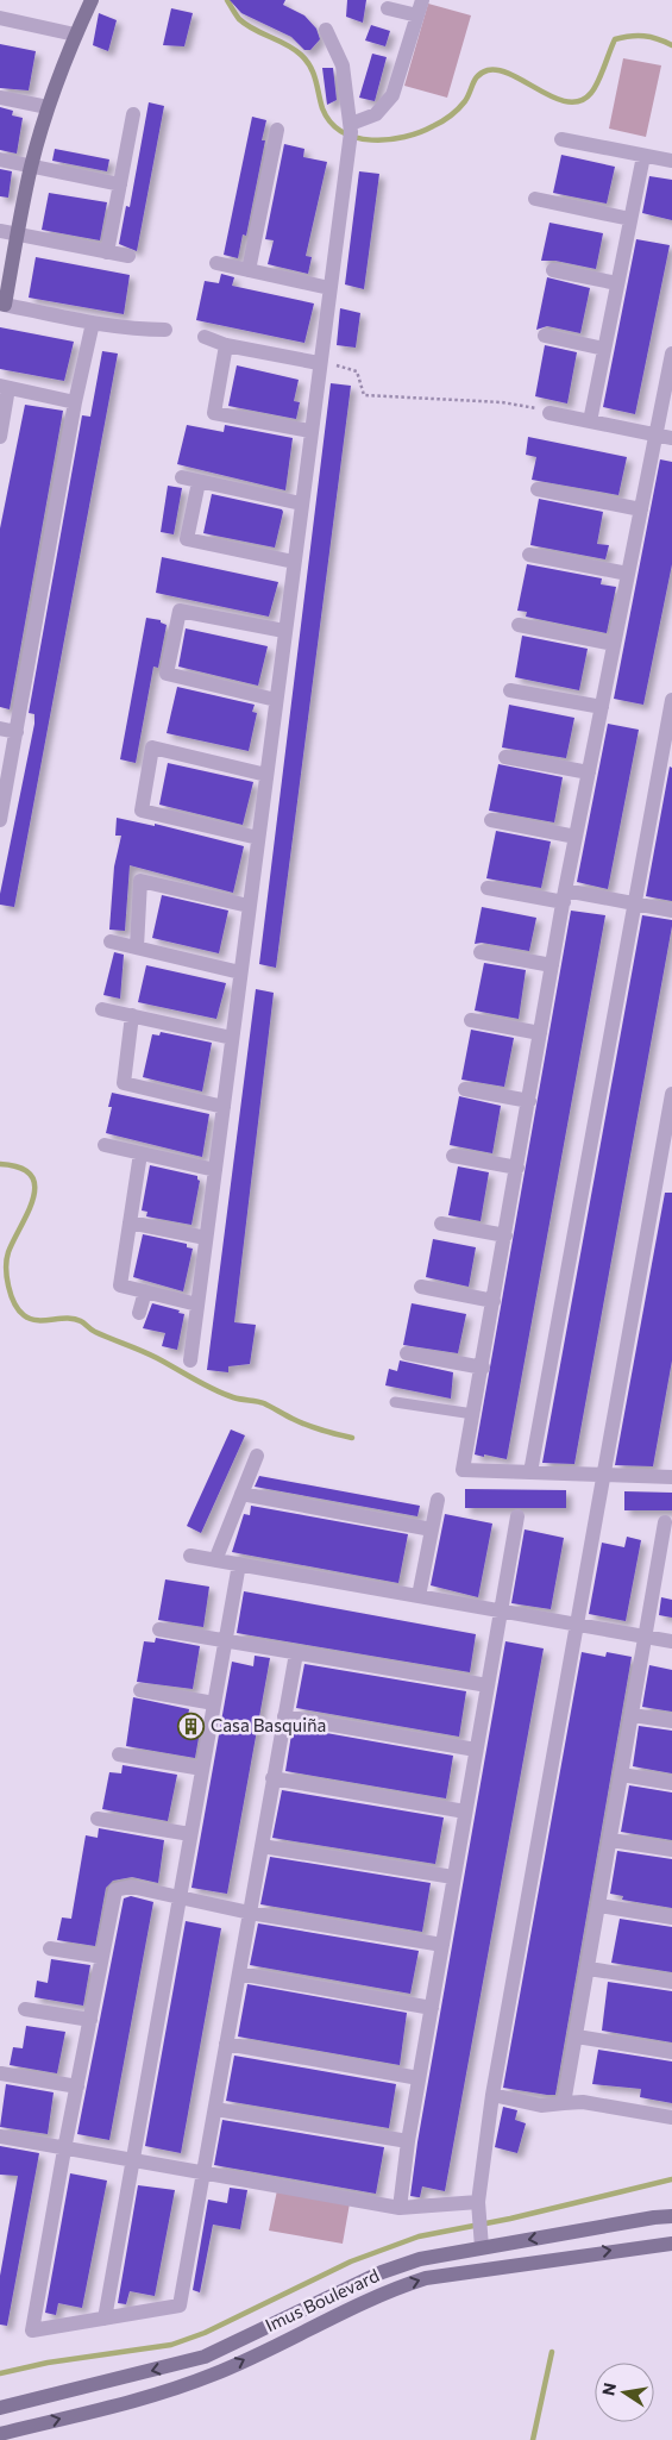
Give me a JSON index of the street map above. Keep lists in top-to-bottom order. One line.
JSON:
{"streets":{"main road":["Imus Boulevard"]},"places":{"building":["Casa Basquiña"]},"north":"left"}
